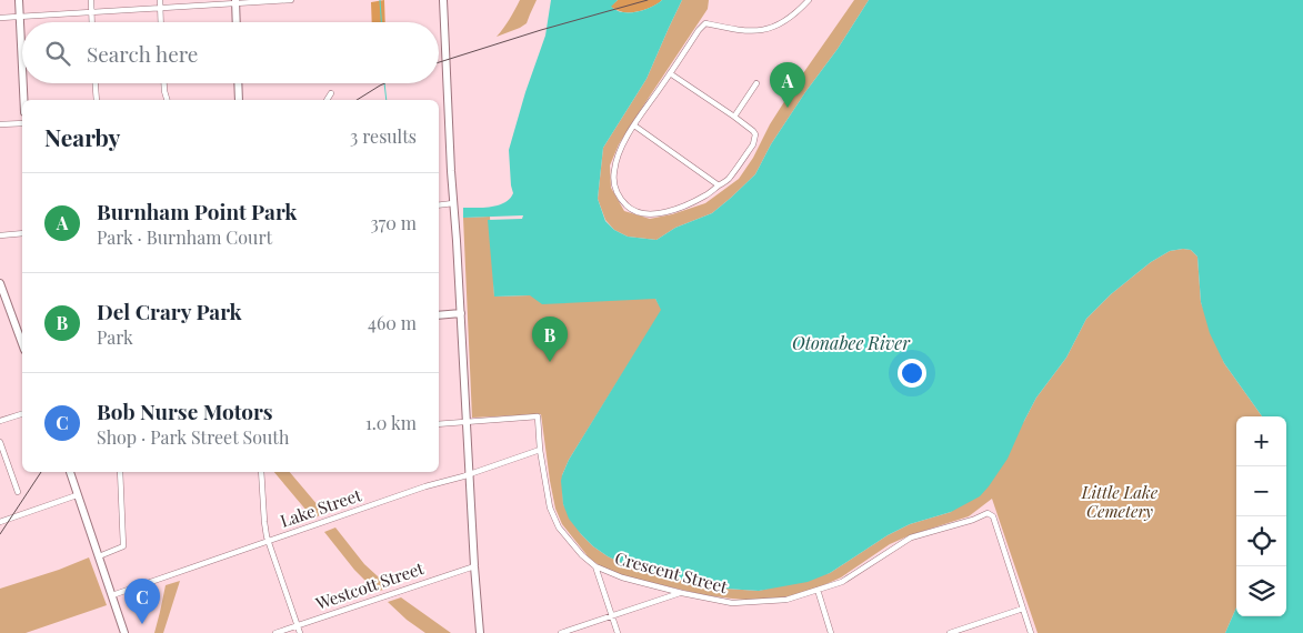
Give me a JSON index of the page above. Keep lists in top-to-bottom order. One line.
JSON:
{"streets":{"street":["Lake Street","Crescent Street","Westcott Street"]},"crossings":[["Lake Street","Crescent Street"]],"water":["Otonabee River"],"parks":["Little Lake Cemetery"],"page":{"search":"Search here","pins":["A","B","C"],"heading":["Nearby","3 results"],"list":[{"mark":"A","name":"Burnham Point Park","note":"Park · Burnham Court","value":"370 m"},{"mark":"B","name":"Del Crary Park","note":"Park","value":"460 m"},{"mark":"C","name":"Bob Nurse Motors","note":"Shop · Park Street South","value":"1.0 km"}],"map_buttons":["+","−"]}}
